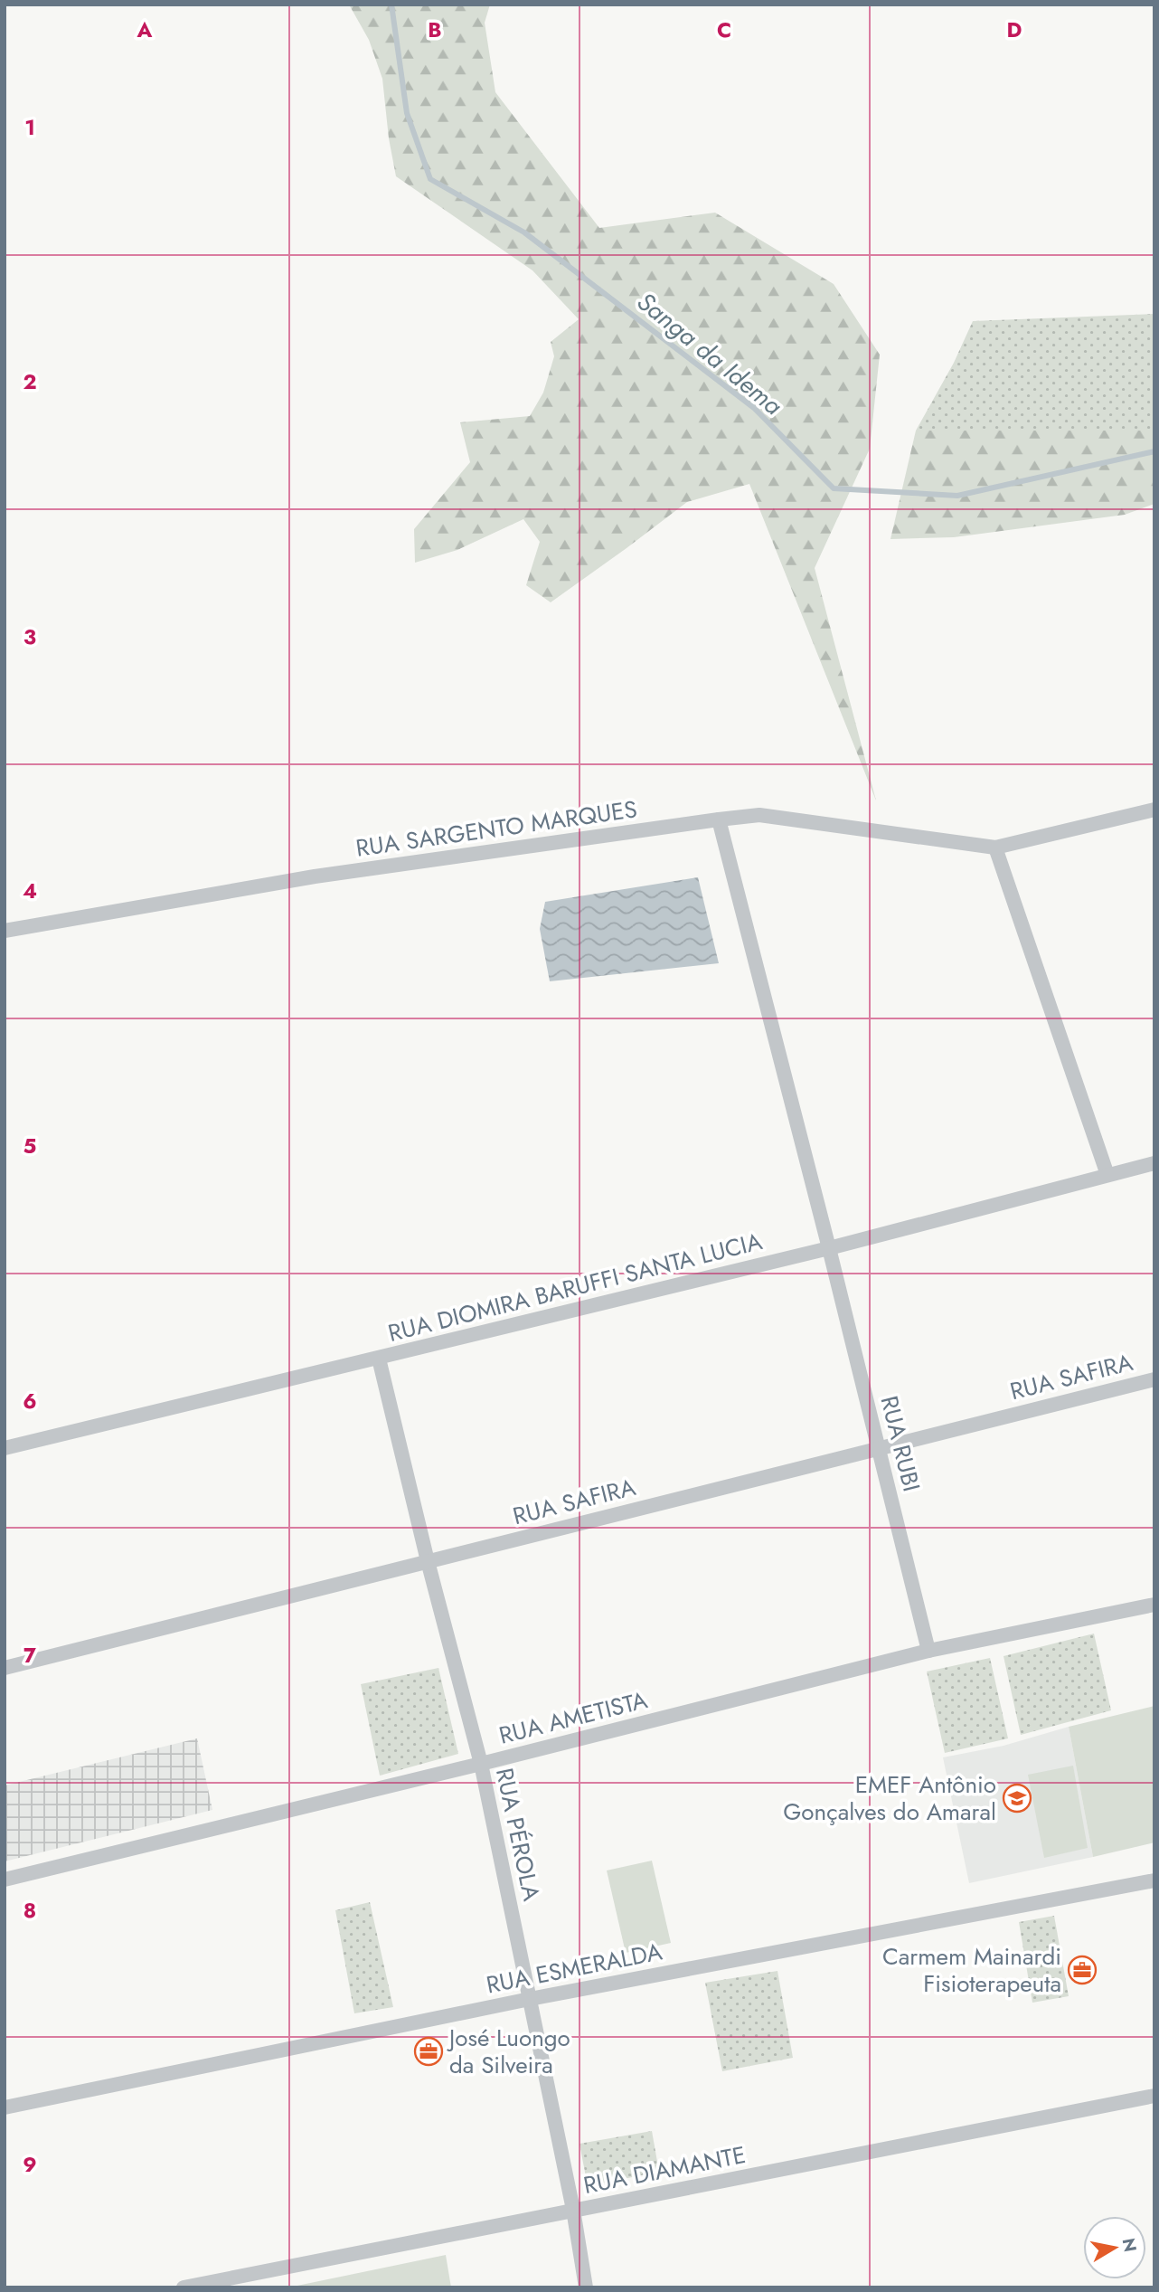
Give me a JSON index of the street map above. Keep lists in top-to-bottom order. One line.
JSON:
{"streets":{"street":["RUA SARGENTO MARQUES","RUA DIOMIRA BARUFFI SANTA LUCIA","RUA SAFIRA","RUA RUBI","RUA AMETISTA","RUA PÉROLA","RUA ESMERALDA","RUA DIAMANTE"]},"crossings":[["RUA SARGENTO MARQUES","RUA RUBI"],["RUA DIOMIRA BARUFFI SANTA LUCIA","RUA RUBI"],["RUA DIOMIRA BARUFFI SANTA LUCIA","RUA PÉROLA"],["RUA SAFIRA","RUA RUBI"],["RUA SAFIRA","RUA PÉROLA"],["RUA RUBI","RUA AMETISTA"],["RUA AMETISTA","RUA PÉROLA"],["RUA PÉROLA","RUA ESMERALDA"],["RUA PÉROLA","RUA DIAMANTE"]],"water":["Sanga da Idema"],"places":{"school or university":["EMEF Antônio Gonçalves do Amaral"],"office":["Carmem Mainardi Fisioterapeuta","José Luongo da Silveira"]},"north":"right","grid":{"columns":["A","B","C","D"],"rows":["1","2","3","4","5","6","7","8","9"]}}
